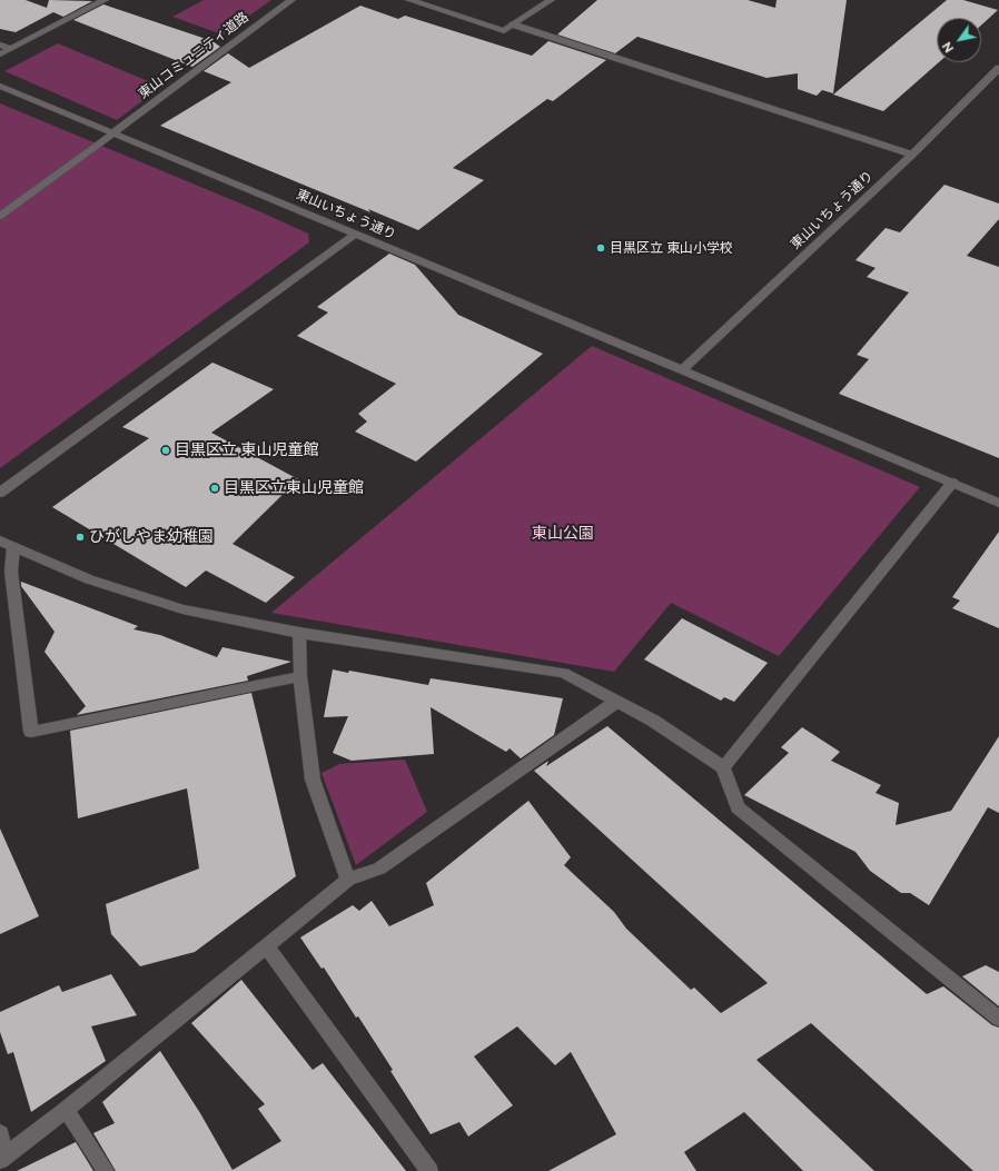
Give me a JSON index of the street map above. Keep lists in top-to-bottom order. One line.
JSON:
{"streets":{"street":["東山コミュニティ道路","東山いちょう通り"]},"crossings":[["東山コミュニティ道路","東山いちょう通り"]],"parks":["東山公園"],"places":["目黒区立 東山小学校","目黒区立 東山児童館","目黒区立東山児童館","ひがしやま幼稚園"],"north":"bottom left"}
